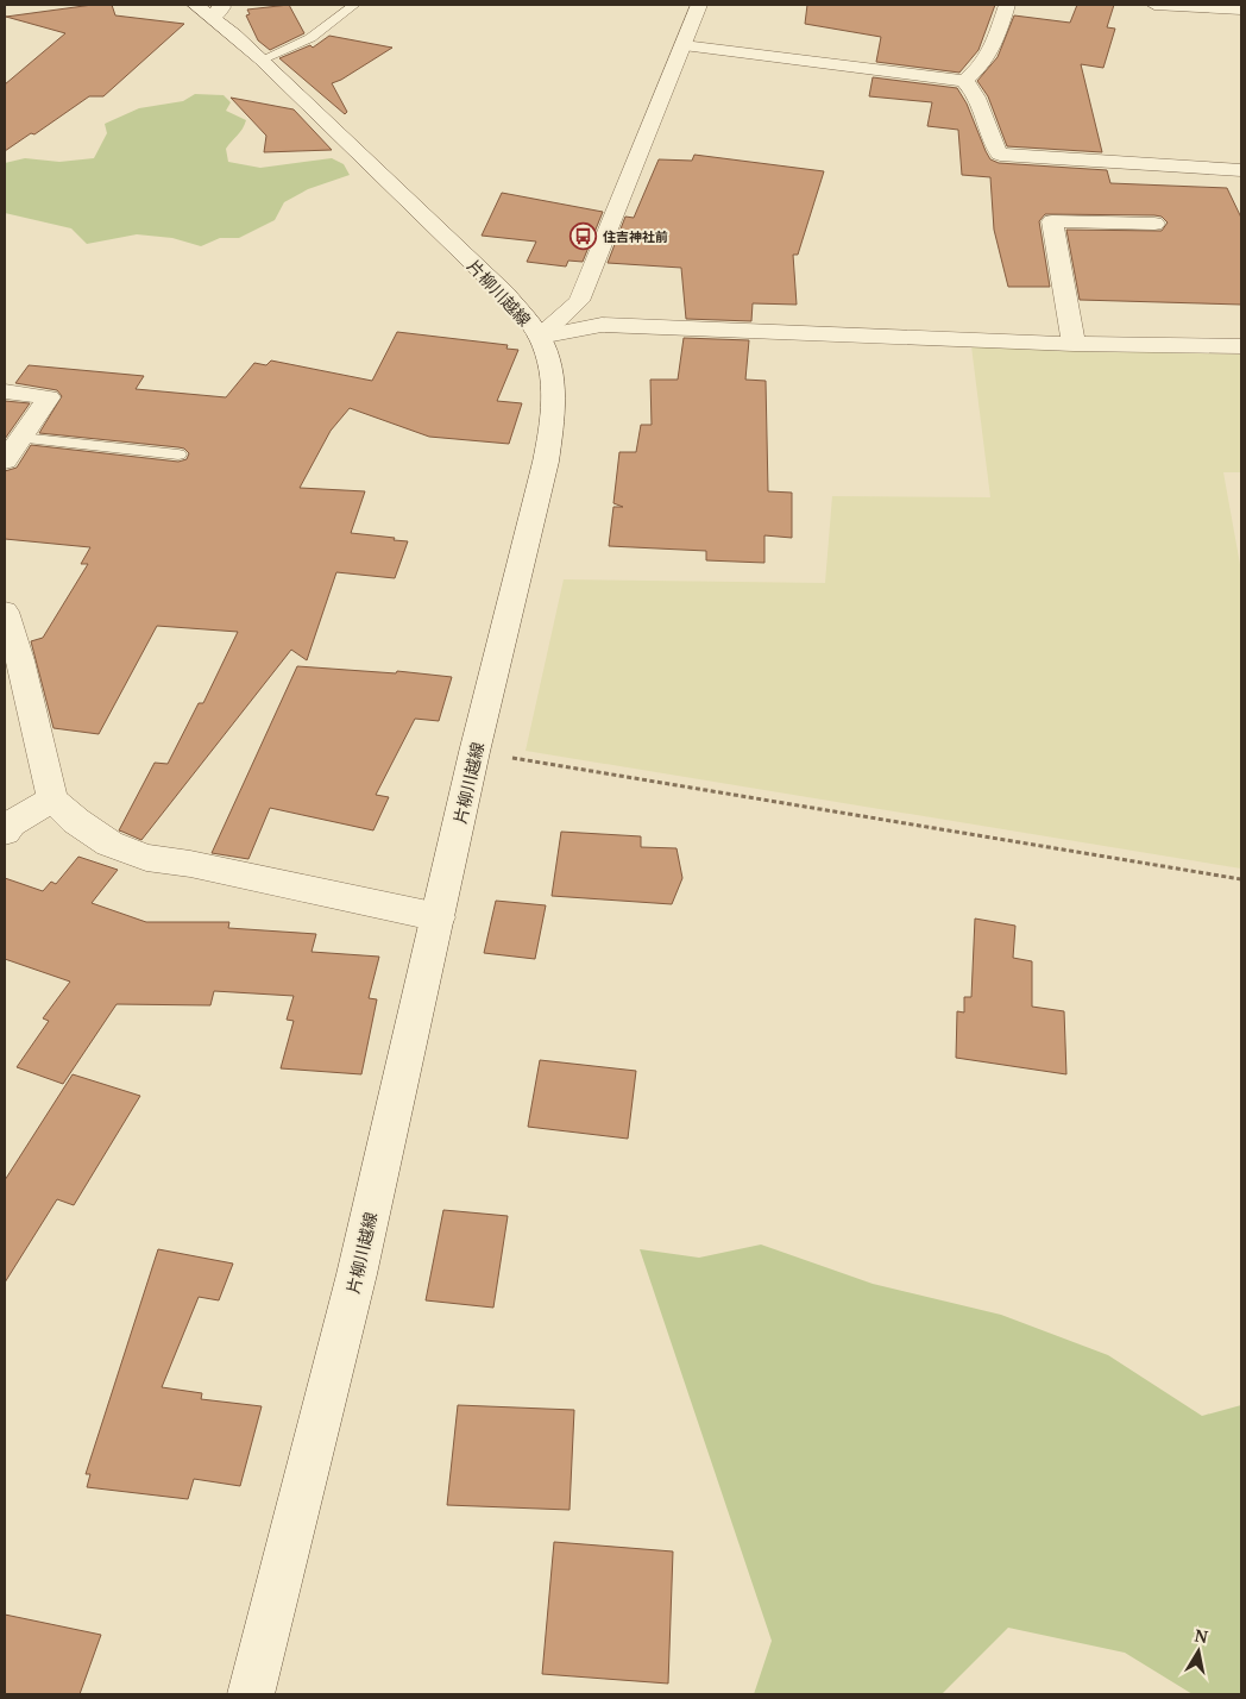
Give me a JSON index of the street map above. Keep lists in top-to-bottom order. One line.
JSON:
{"streets":{"street":["片柳川越線"]},"places":{"bus stop":["住吉神社前"]},"north":"top"}
